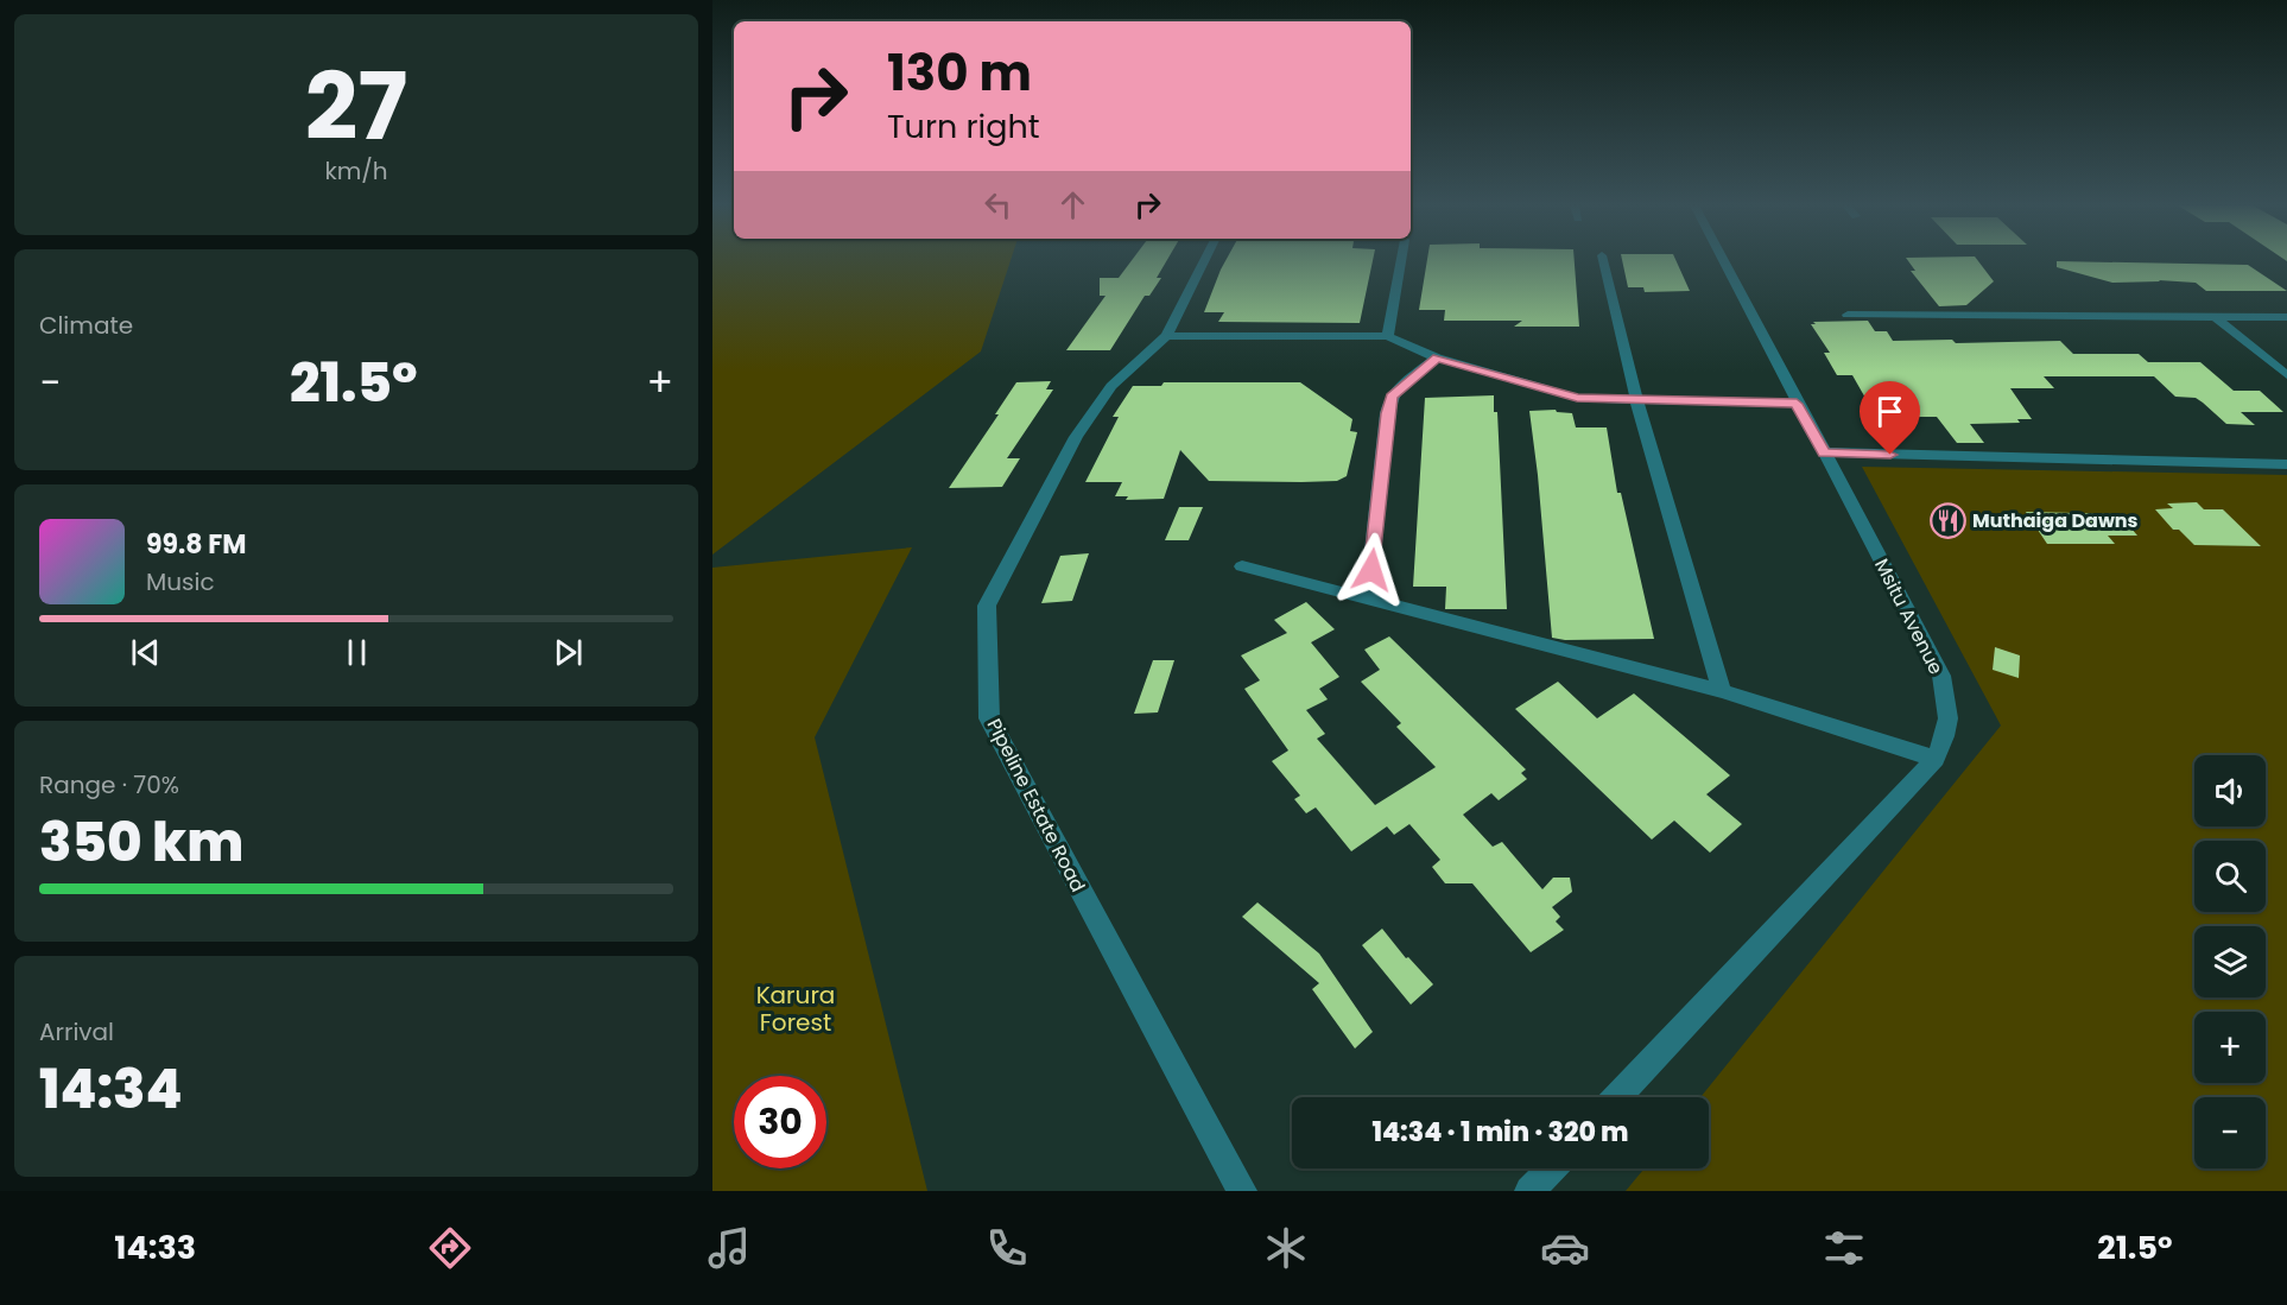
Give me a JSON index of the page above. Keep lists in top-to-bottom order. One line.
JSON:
{"streets":{"street":["Msitu Avenue","Pipeline Estate Road"]},"parks":["Karura Forest"],"places":{"restaurant":["Muthaiga Dawns"]},"page":{"tile":[["27","km/h"],"Climate",["Range · 70%","350 km"],["Arrival","14:34"]],"turn":["130 m","Turn right"],"heat":["−","21.5°","+"],"song":["99.8 FM","Music"],"map_buttons":["+","−"],"limit":"30","trip":"14:34 · 1 min · 320 m","tabs":["14:33","21.5°"]}}
